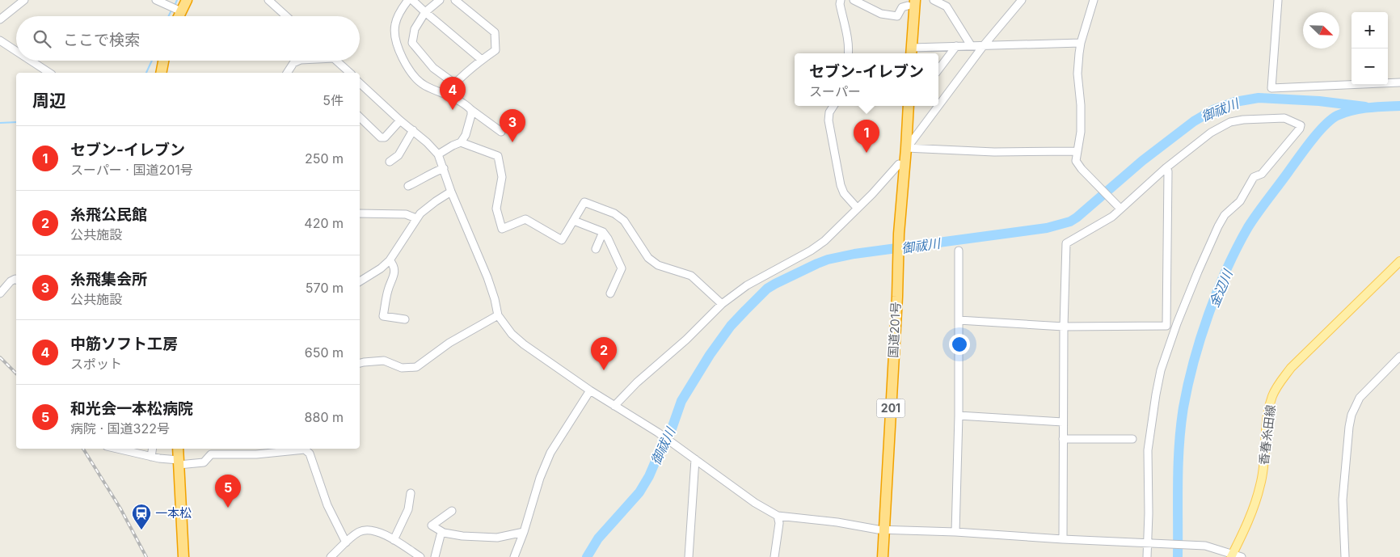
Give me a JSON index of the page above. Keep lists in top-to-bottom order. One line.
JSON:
{"streets":{"highway":["国道201号","201"],"main road":["香春糸田線"]},"water":["御祓川","金辺川"],"places":{"station":["一本松"]},"north":"bottom right","page":{"map_buttons":["+","−"],"search":"ここで検索","popup":["セブン-イレブン","スーパー"],"heading":["周辺","5件"],"pins":["4","3","1","2","5"],"list":[{"mark":"1","name":"セブン-イレブン","note":"スーパー · 国道201号","value":"250 m"},{"mark":"2","name":"糸飛公民館","note":"公共施設","value":"420 m"},{"mark":"3","name":"糸飛集会所","note":"公共施設","value":"570 m"},{"mark":"4","name":"中筋ソフト工房","note":"スポット","value":"650 m"},{"mark":"5","name":"和光会一本松病院","note":"病院 · 国道322号","value":"880 m"}]}}
